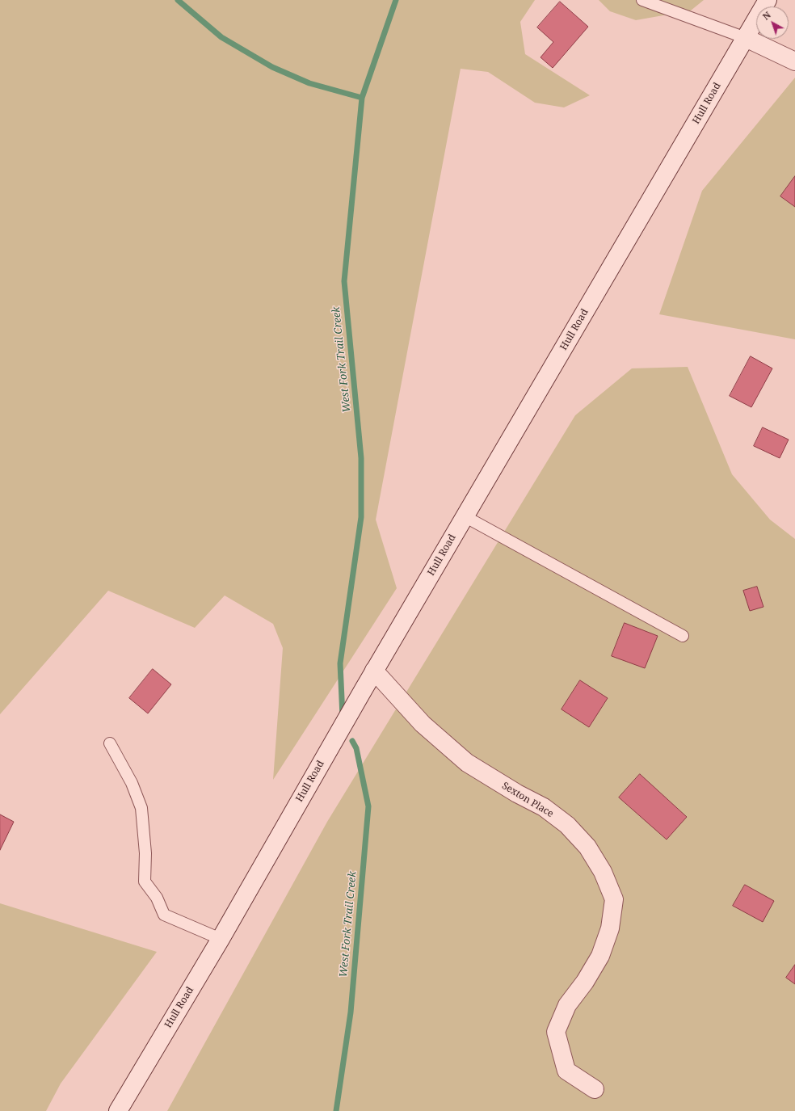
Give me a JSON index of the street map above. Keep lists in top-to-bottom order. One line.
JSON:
{"streets":{"main road":["Hull Road","Sexton Place"]},"crossings":[["Hull Road","Sexton Place"]],"water":["West Fork Trail Creek"],"north":"top left"}
